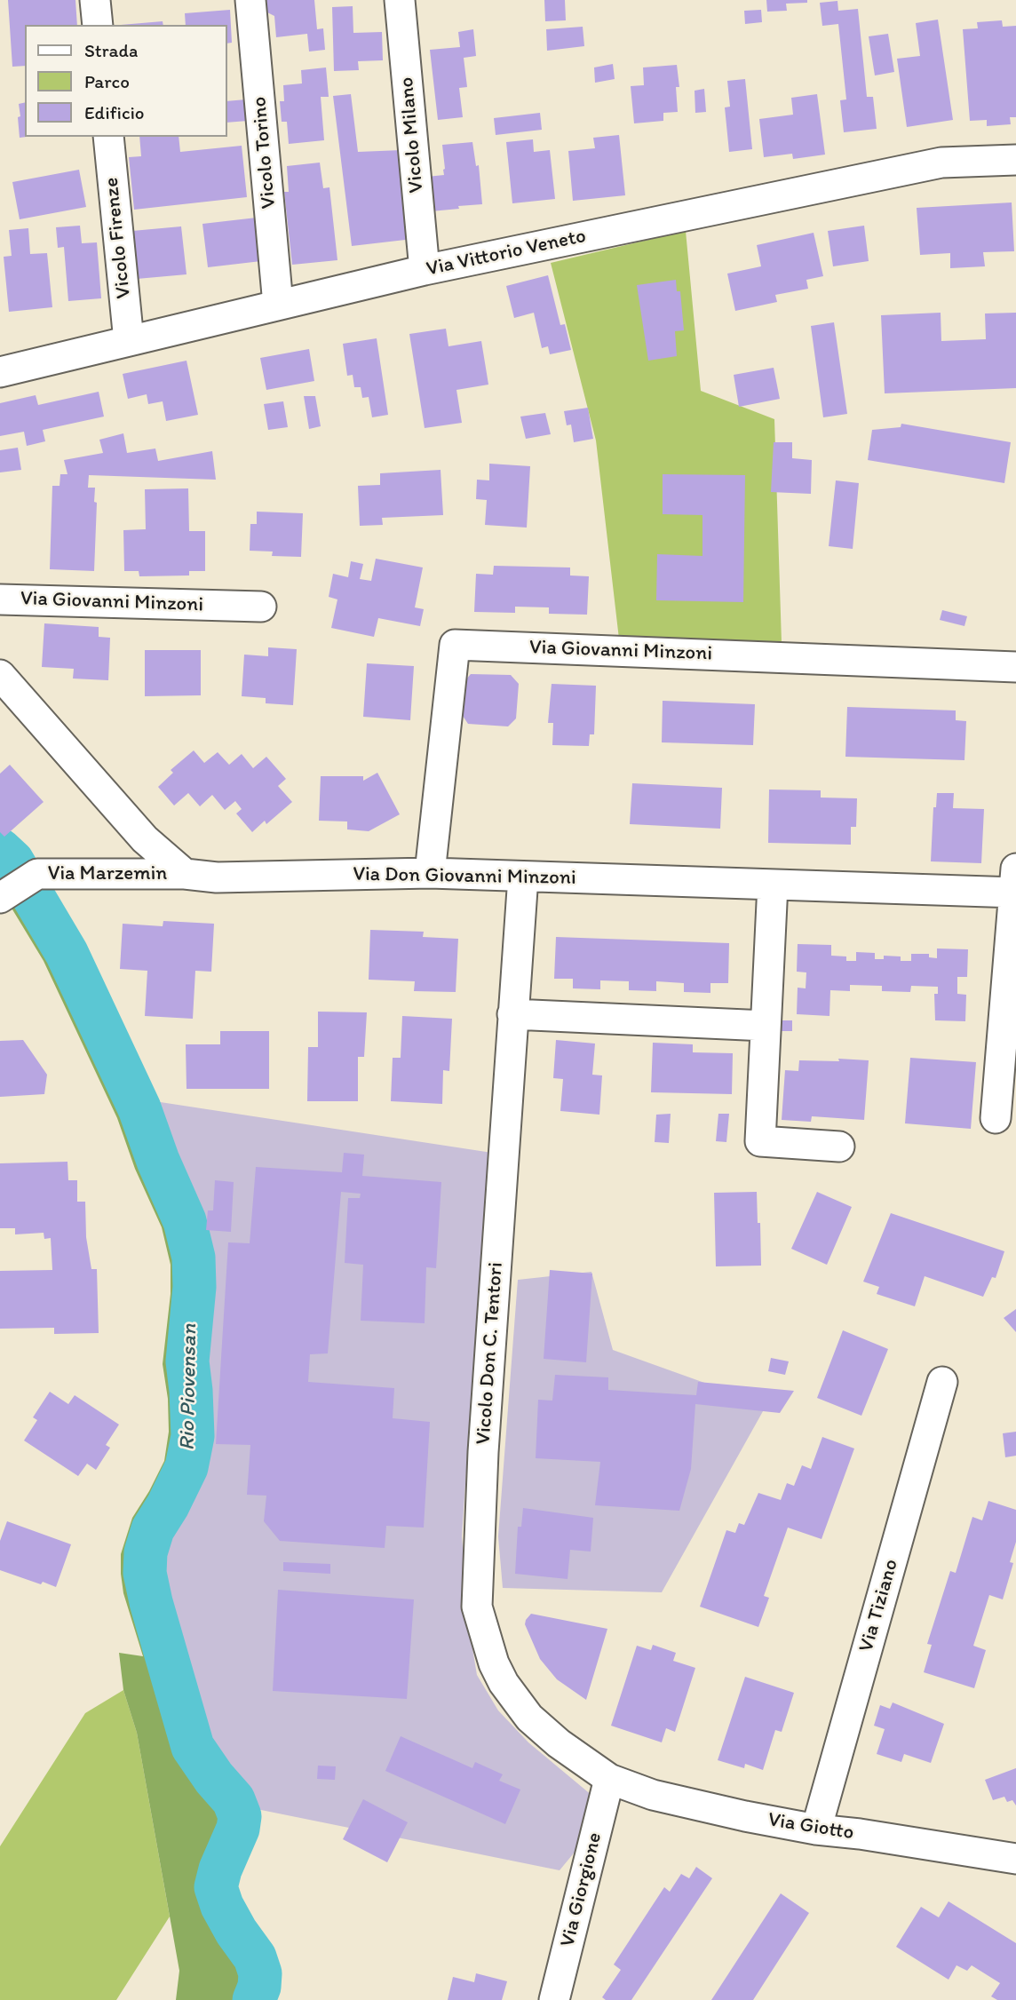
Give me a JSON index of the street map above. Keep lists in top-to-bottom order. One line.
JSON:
{"streets":{"street":["Vicolo Milano","Vicolo Torino","Vicolo Firenze","Via Vittorio Veneto","Via Giovanni Minzoni","Via Marzemin","Via Don Giovanni Minzoni","Vicolo Don C. Tentori","Via Tiziano","Via Giotto","Via Giorgione"]},"crossings":[["Vicolo Milano","Via Vittorio Veneto"],["Vicolo Torino","Via Vittorio Veneto"],["Vicolo Firenze","Via Vittorio Veneto"],["Via Giovanni Minzoni","Via Don Giovanni Minzoni"],["Via Marzemin","Via Don Giovanni Minzoni"],["Via Don Giovanni Minzoni","Vicolo Don C. Tentori"],["Vicolo Don C. Tentori","Via Giotto"],["Vicolo Don C. Tentori","Via Giorgione"],["Via Tiziano","Via Giotto"],["Via Giotto","Via Giorgione"]],"water":["Rio Piovensan"],"legend":["Strada","Parco","Edificio"]}
